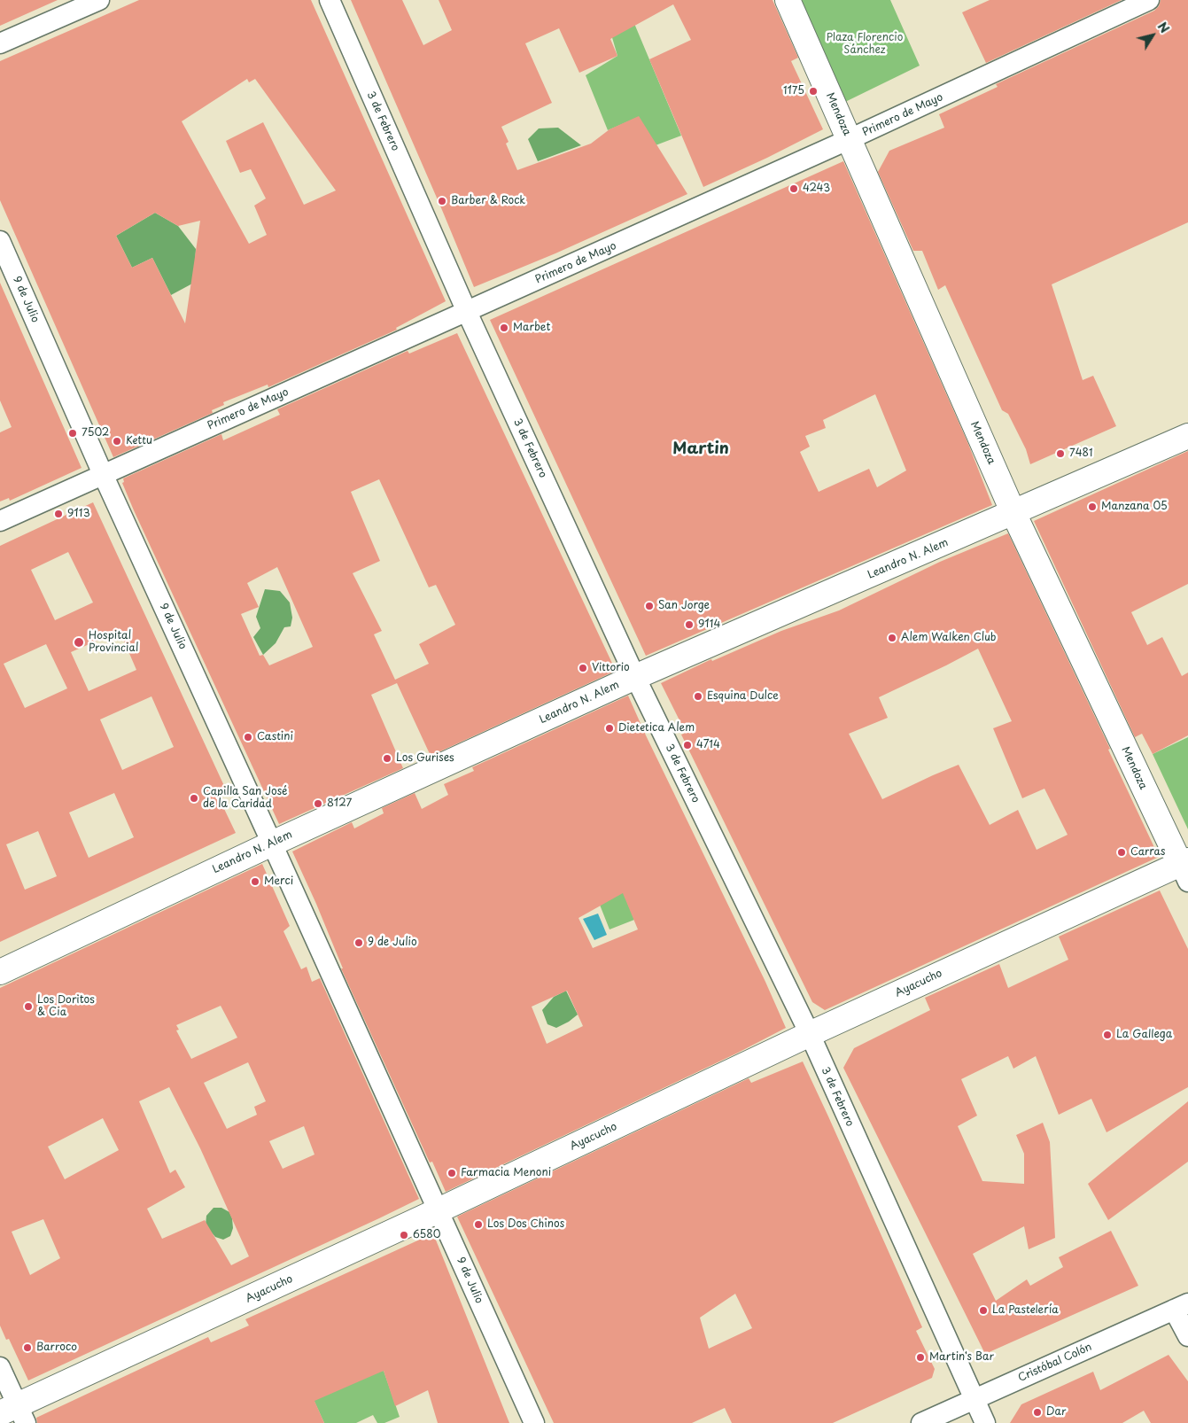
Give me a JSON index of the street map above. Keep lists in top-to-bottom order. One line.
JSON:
{"streets":{"main road":["Mendoza","Leandro N. Alem","Ayacucho"],"street":["Primero de Mayo","3 de Febrero","9 de Julio","Cristóbal Colón"]},"crossings":[["Mendoza","Primero de Mayo"],["Mendoza","Leandro N. Alem"],["Mendoza","Ayacucho"],["Primero de Mayo","3 de Febrero"],["Primero de Mayo","9 de Julio"],["3 de Febrero","Leandro N. Alem"],["3 de Febrero","Ayacucho"],["3 de Febrero","Cristóbal Colón"],["9 de Julio","Leandro N. Alem"],["9 de Julio","Ayacucho"]],"districts":["Martin"],"parks":["Plaza Florencio Sánchez"],"places":["1175","4243","Barber & Rock","Marbet","7502","Kettu","7481","Manzana 05","9113","San Jorge","9114","Alem Walken Club","Hospital Provincial","Vittorio","Esquina Dulce","Dietetica Alem","Castini","4714","Los Gurises","Capilla San José de la Caridad","8127","Carras","Merci","9 de Julio","Los Doritos & Cia","La Gallega","Farmacia Menoni","Los Dos Chinos","6580","La Pastelería","Barroco","Martin's Bar","Dar"],"north":"top right"}
